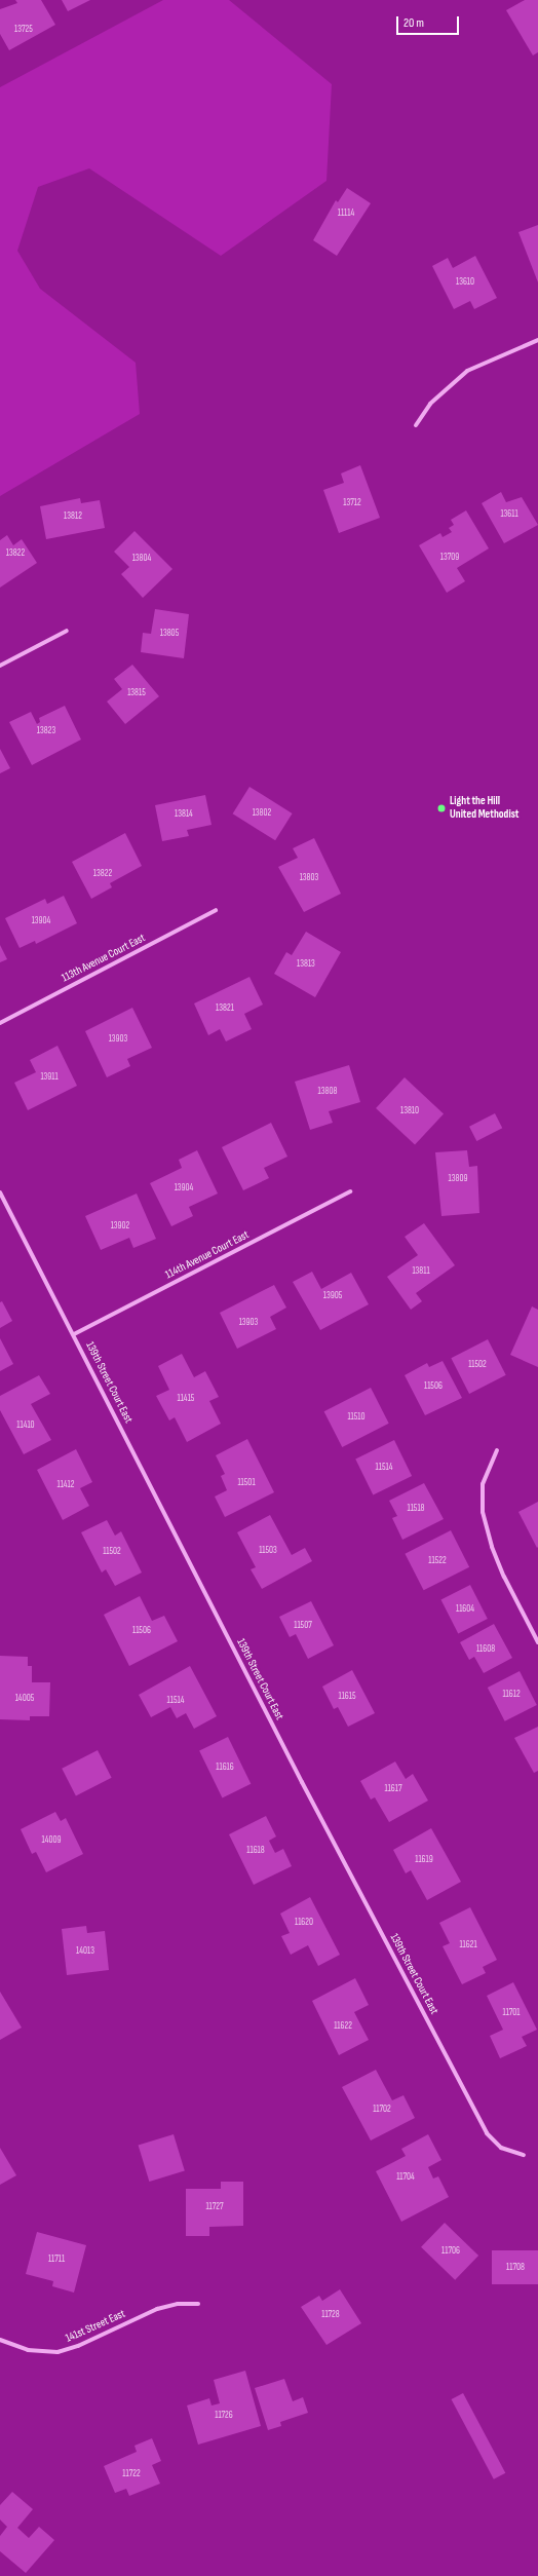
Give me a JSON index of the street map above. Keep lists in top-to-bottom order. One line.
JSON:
{"streets":{"street":["113th Avenue Court East","114th Avenue Court East","139th Street Court East","141st Street East"]},"crossings":[["114th Avenue Court East","139th Street Court East"]],"places":["Light the Hill United Methodist"],"house_numbers":["13725","11114","13610","13712","13611","13812","13822","13709","13804","13805","13815","13823","13802","13814","13822","13803","13904","13813","13821","13903","13911","13808","13810","13809","13904","13902","13811","13905","13903","11502","11506","11415","11510","11410","11514","11501","11412","11518","11503","11502","11522","11604","11507","11506","11608","11612","11615","14005","11514","11616","11617","14009","11618","11619","11620","11621","14013","11701","11622","11702","11704","11727","11706","11711","11708","11728","11726","11722"],"scale_bar":"20 m"}
